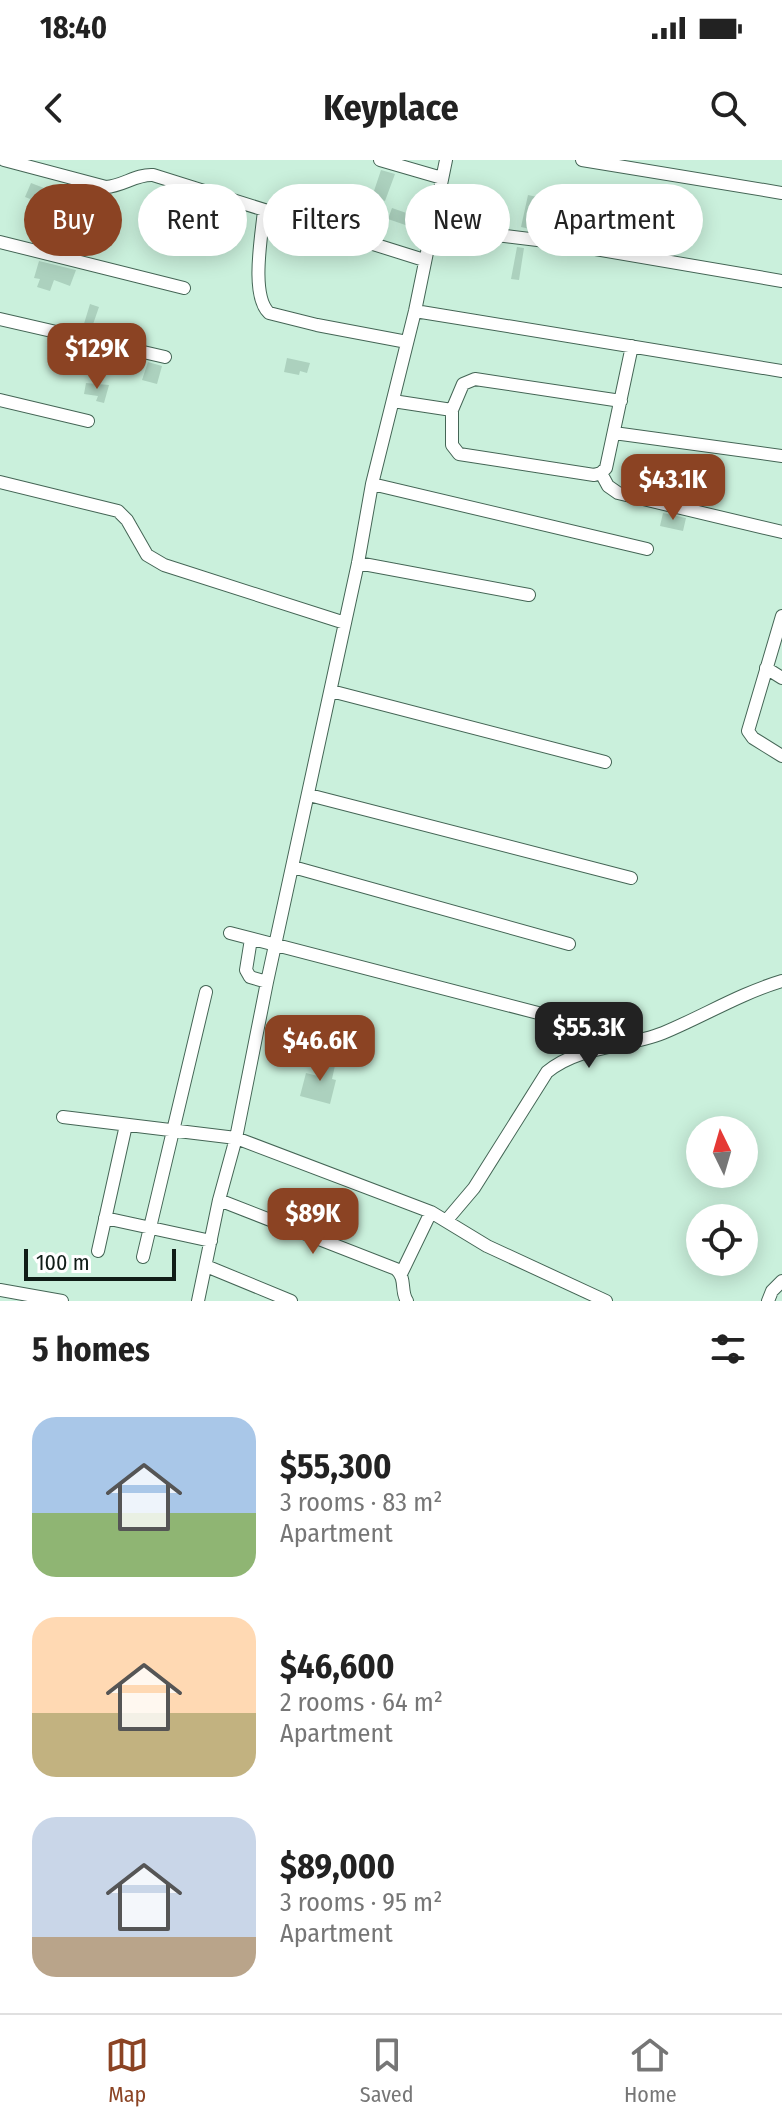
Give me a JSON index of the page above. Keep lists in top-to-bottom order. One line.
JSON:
{"scale_bar":"100 m","north":"top","page":{"status":"18:40","header":"Keyplace","chip":["Buy","Rent","Filters","New","Apartment"],"price":["$129K","$43.1K","$55.3K","$46.6K","$89K"],"scale":"100 m","heading":"5 homes","list":[{"name":"$55,300","note":"3 rooms · 83 m² · Apartment"},{"name":"$46,600","note":"2 rooms · 64 m² · Apartment"},{"name":"$89,000","note":"3 rooms · 95 m² · Apartment"}],"tabs":["Map","Saved","Home"]}}
